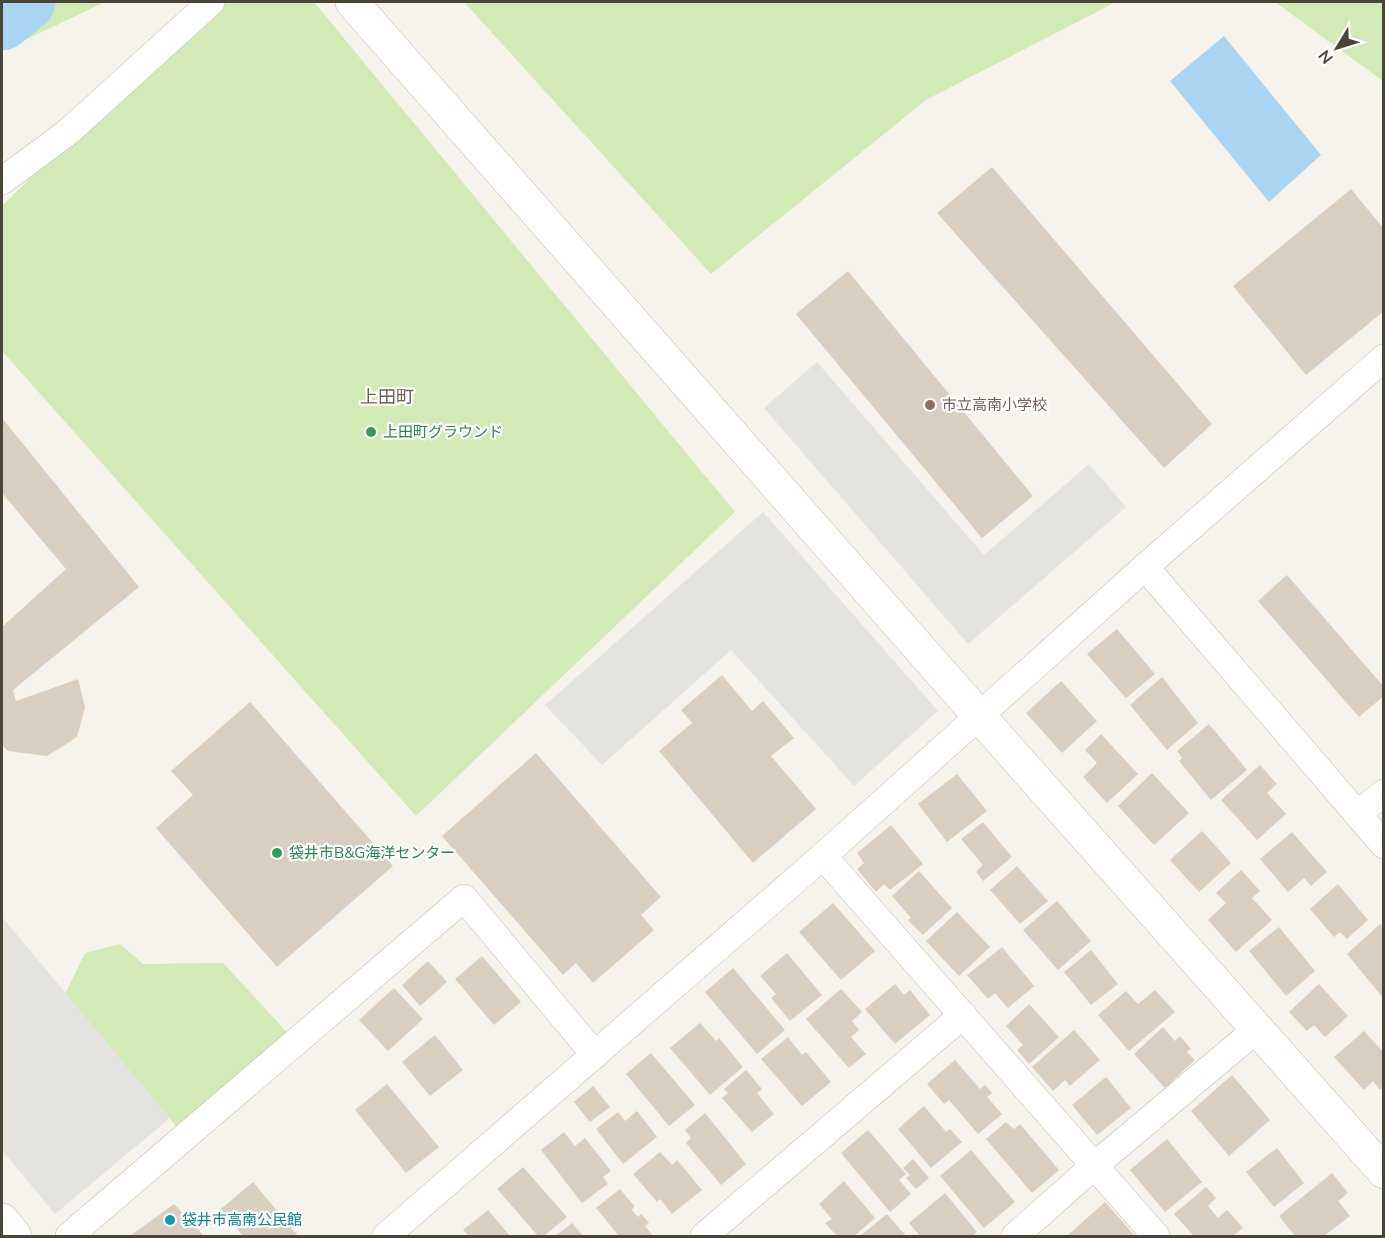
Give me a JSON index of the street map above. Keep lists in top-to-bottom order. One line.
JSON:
{"districts":["上田町"],"places":["市立高南小学校","上田町グラウンド","袋井市B&G海洋センター","袋井市高南公民館"],"north":"bottom left"}
